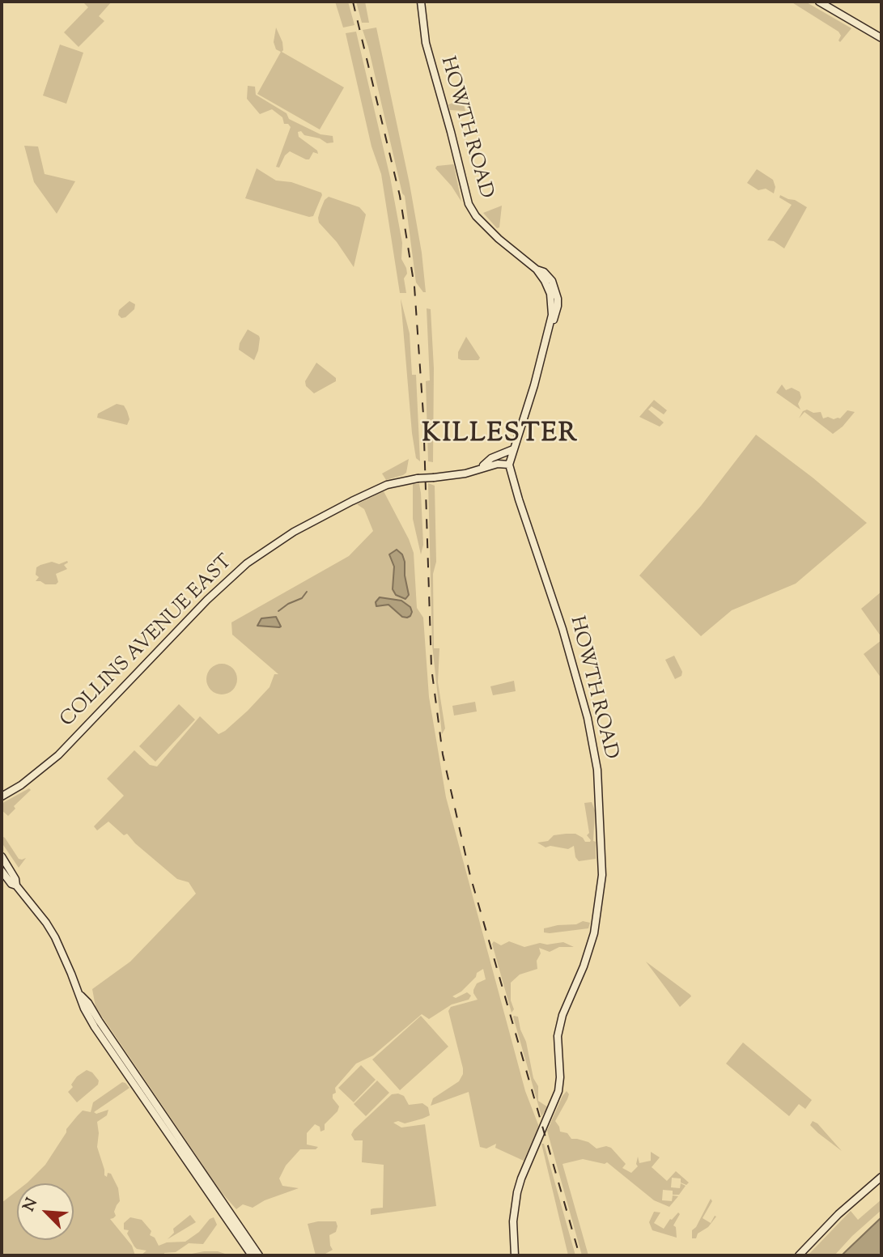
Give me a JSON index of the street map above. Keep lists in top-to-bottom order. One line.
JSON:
{"streets":{"main road":["HOWTH ROAD","COLLINS AVENUE EAST"]},"crossings":[["HOWTH ROAD","COLLINS AVENUE EAST"]],"districts":["KILLESTER"],"north":"top left"}
